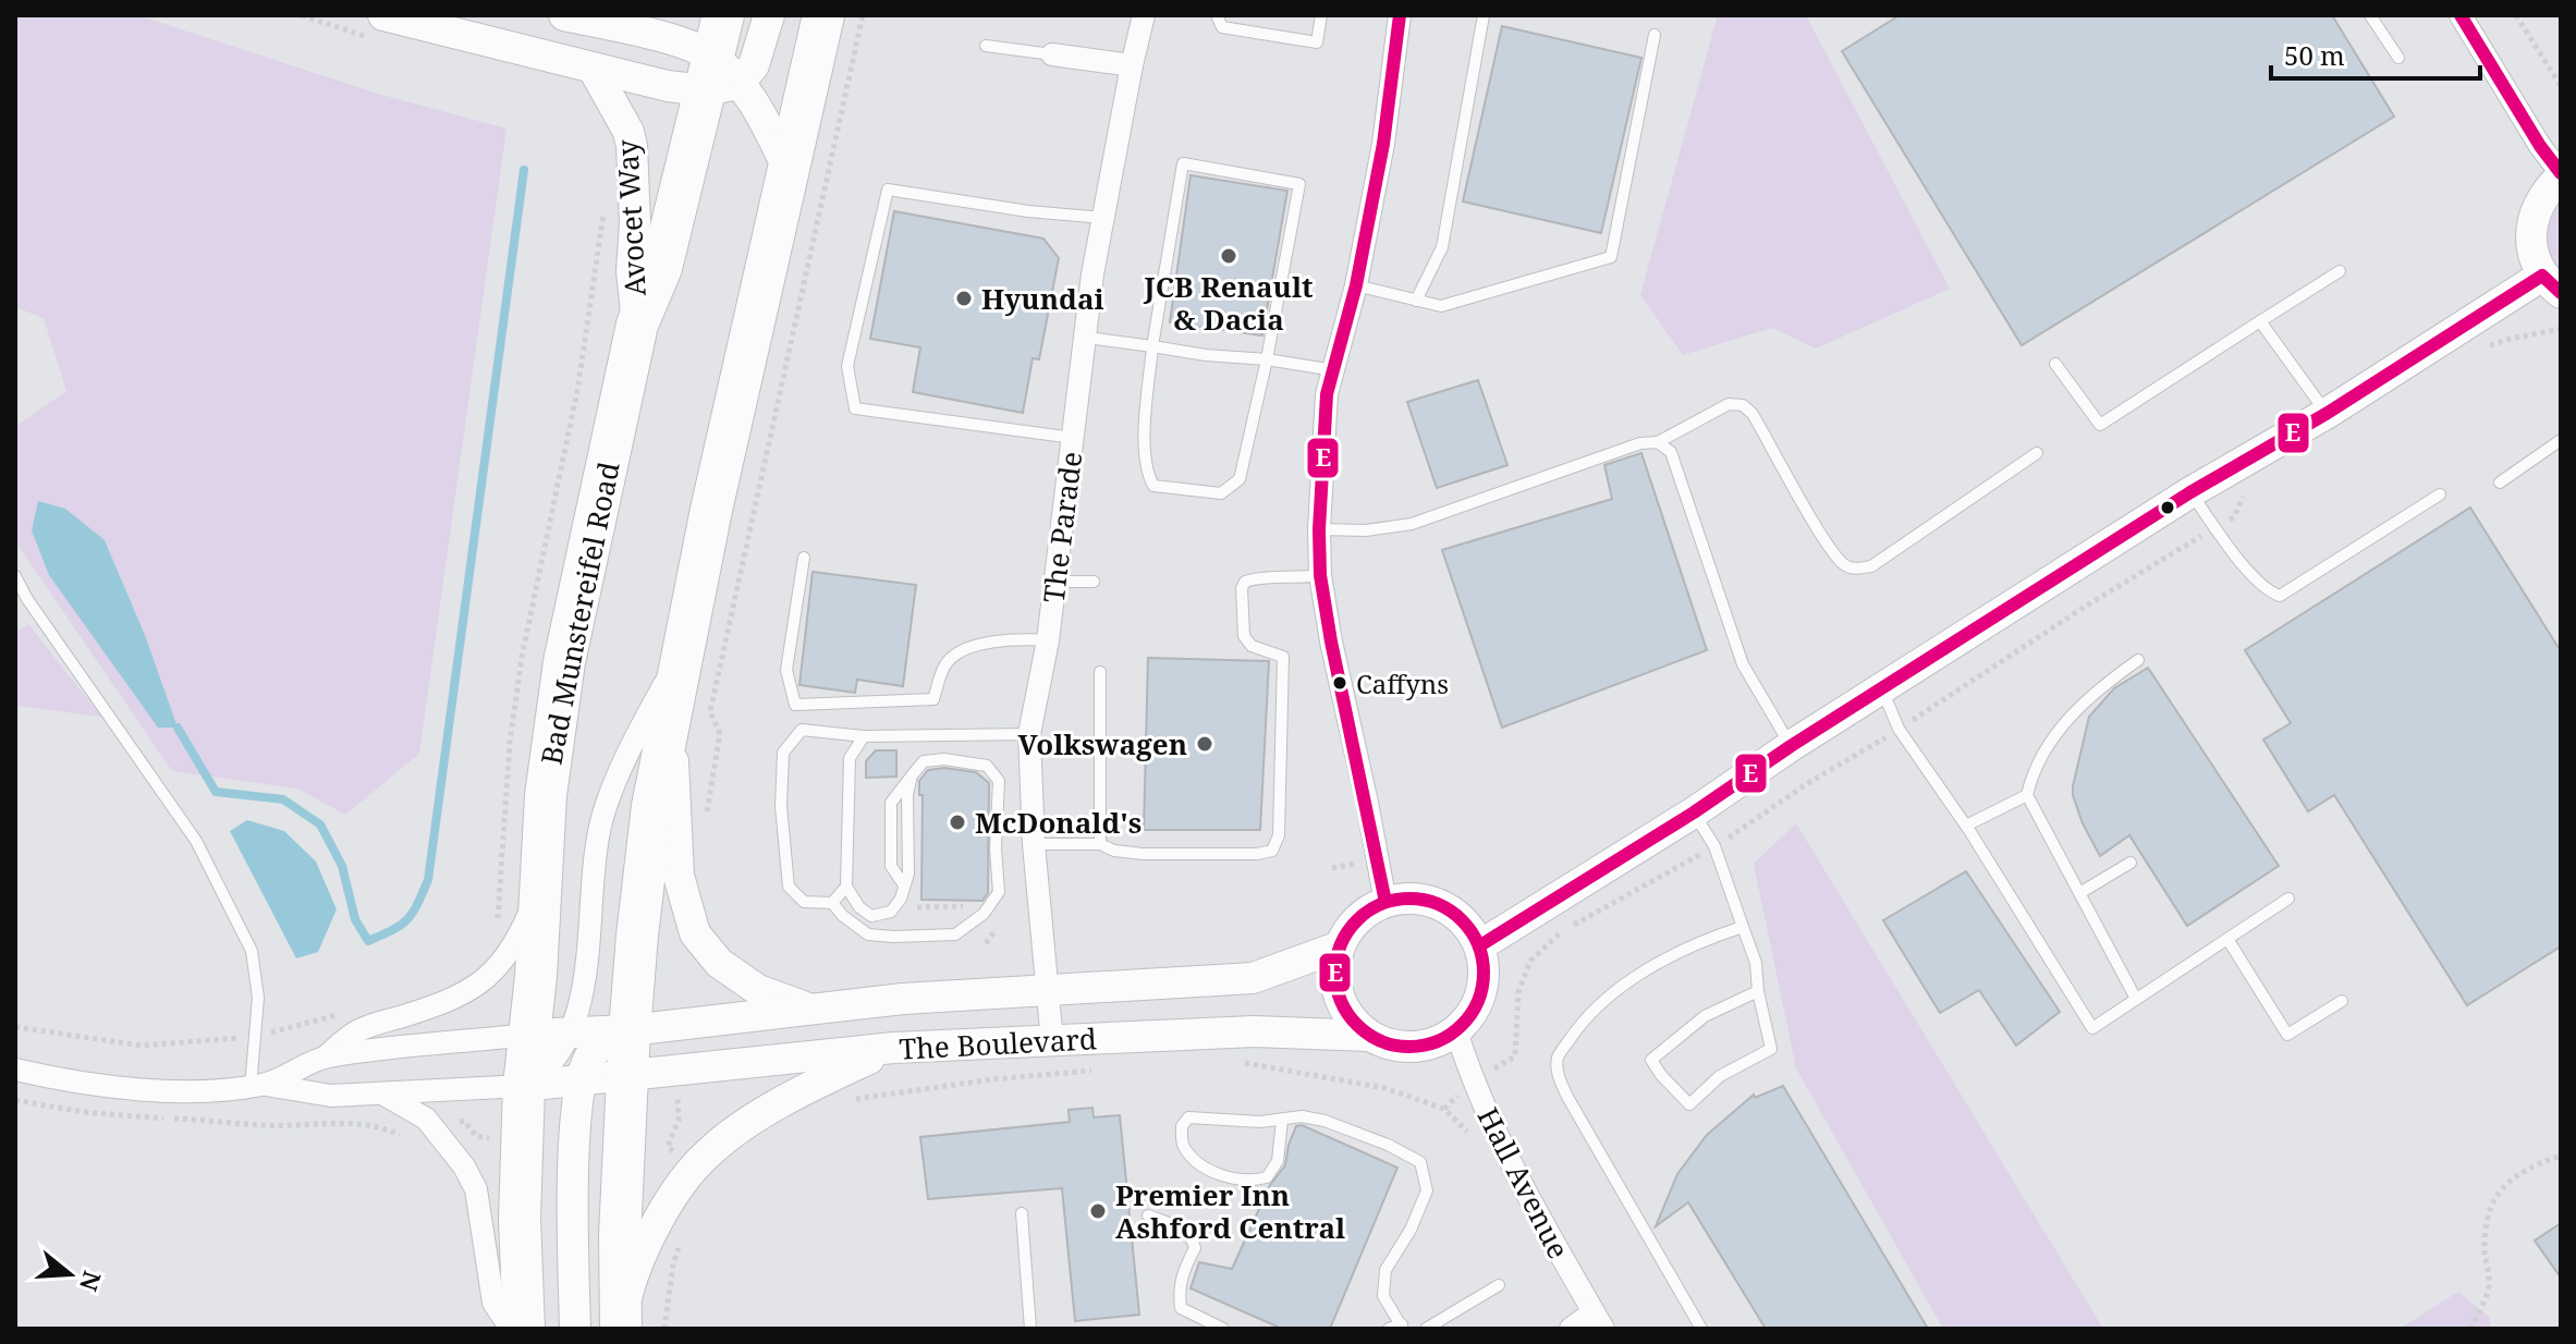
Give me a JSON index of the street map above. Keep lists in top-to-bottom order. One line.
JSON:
{"streets":{"highway":["Bad Munstereifel Road"],"street":["Avocet Way","The Parade","The Boulevard","Hall Avenue"]},"crossings":[["Avocet Way","Bad Munstereifel Road"],["The Parade","The Boulevard"],["Bad Munstereifel Road","The Boulevard"],["The Boulevard","Hall Avenue"]],"places":["JCB Renault & Dacia","Hyundai","Caffyns","Volkswagen","McDonald's","Premier Inn Ashford Central"],"lines":["transit line E"],"scale_bar":"50 m","north":"right"}
